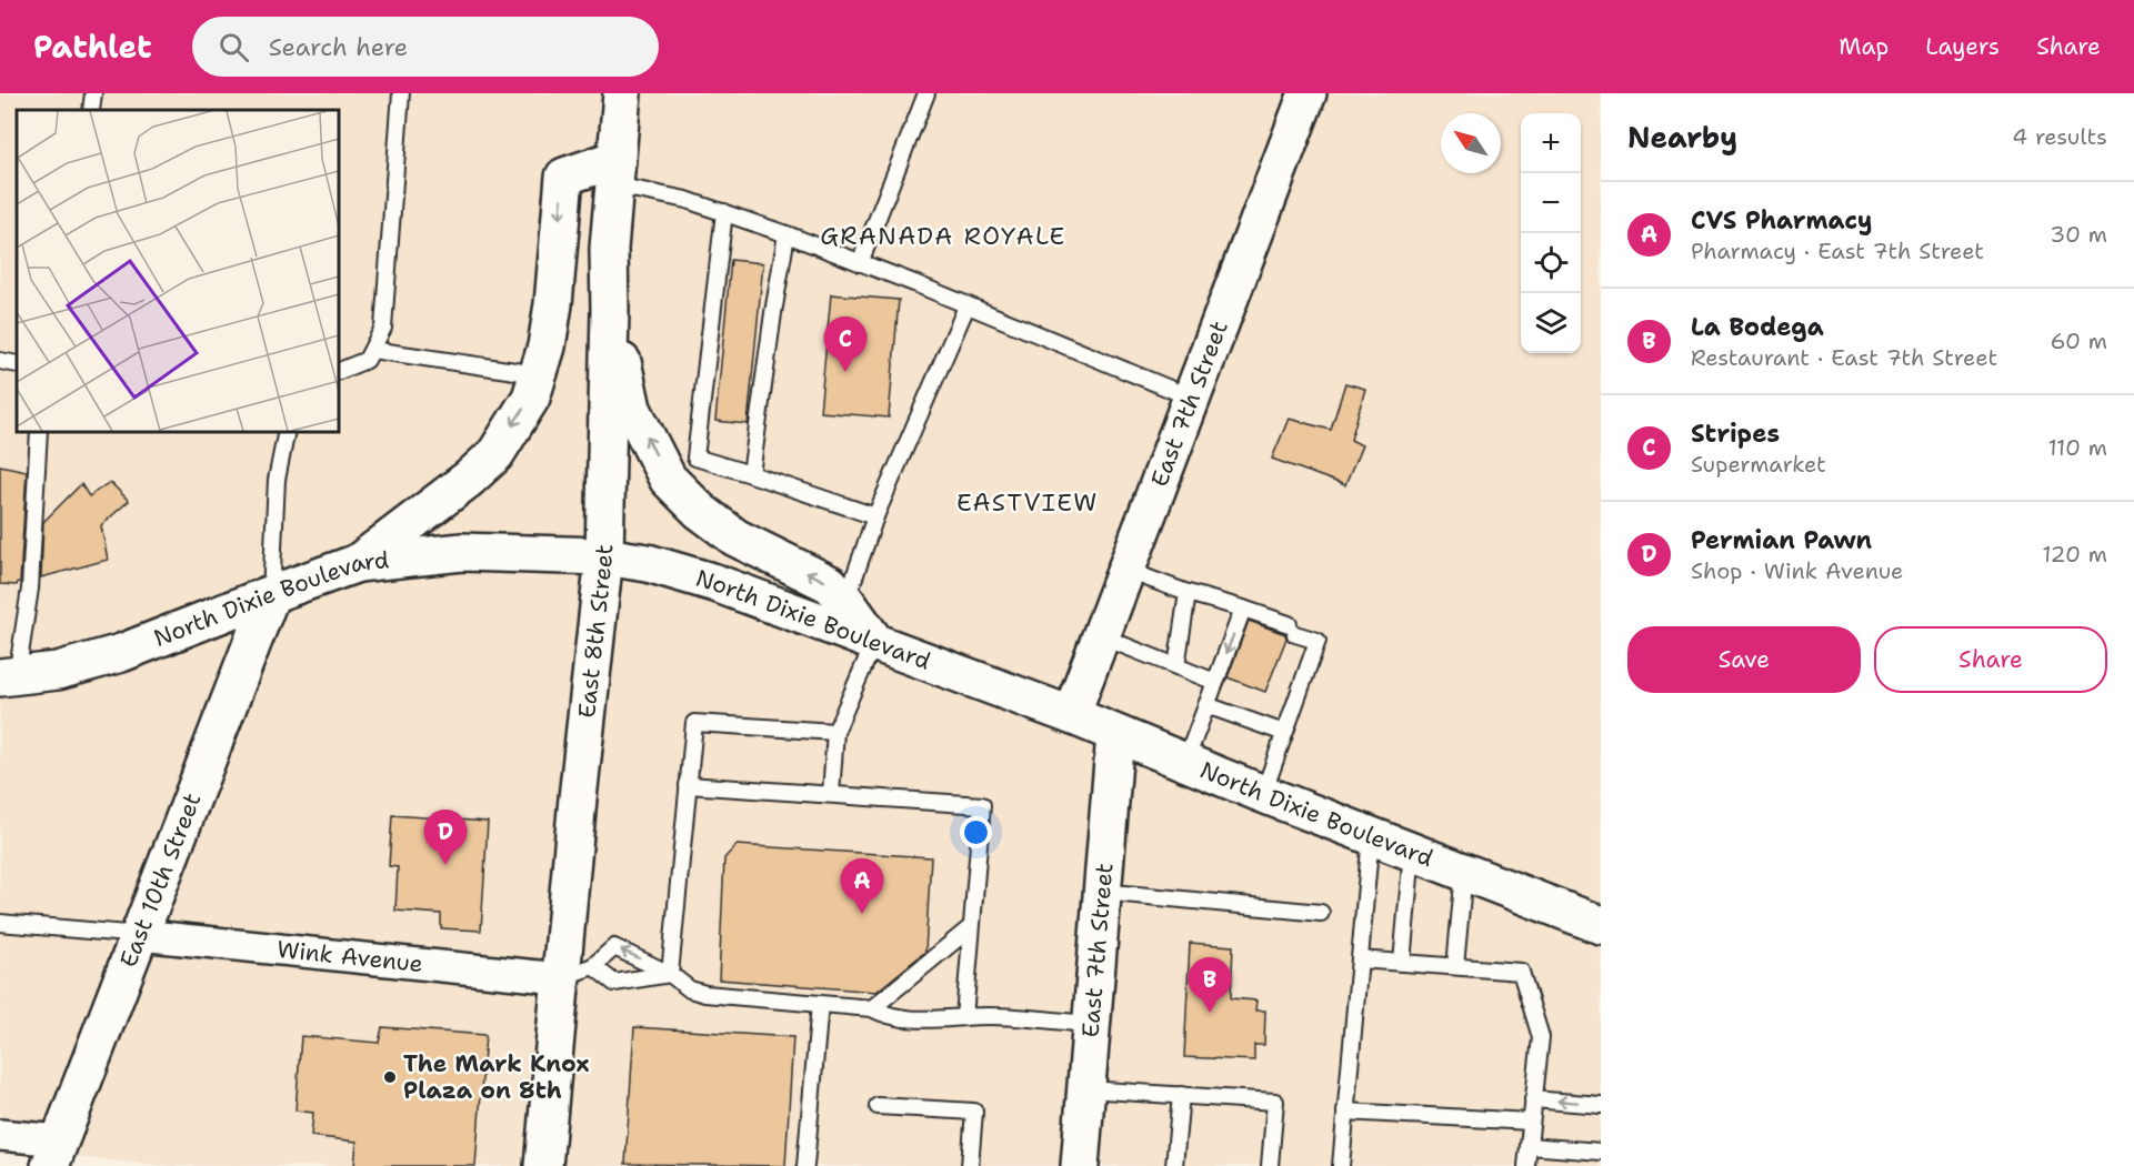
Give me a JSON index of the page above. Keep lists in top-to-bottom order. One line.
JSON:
{"streets":{"main road":["East 7th Street","North Dixie Boulevard","East 8th Street","East 10th Street"],"street":["Wink Avenue"]},"crossings":[["East 7th Street","North Dixie Boulevard"],["North Dixie Boulevard","East 8th Street"],["North Dixie Boulevard","East 10th Street"],["East 8th Street","Wink Avenue"],["East 10th Street","Wink Avenue"]],"districts":["GRANADA ROYALE","EASTVIEW"],"places":["The Mark Knox Plaza on 8th"],"north":"top left","page":{"header":"Pathlet","search":"Search here","nav":["Map","Layers","Share"],"heading":["Nearby","4 results"],"map_buttons":["+","−"],"list":[{"mark":"A","name":"CVS Pharmacy","note":"Pharmacy · East 7th Street","value":"30 m"},{"mark":"B","name":"La Bodega","note":"Restaurant · East 7th Street","value":"60 m"},{"mark":"C","name":"Stripes","note":"Supermarket","value":"110 m"},{"mark":"D","name":"Permian Pawn","note":"Shop · Wink Avenue","value":"120 m"}],"pins":["C","D","A","B"],"buttons":["Save","Share"]}}
